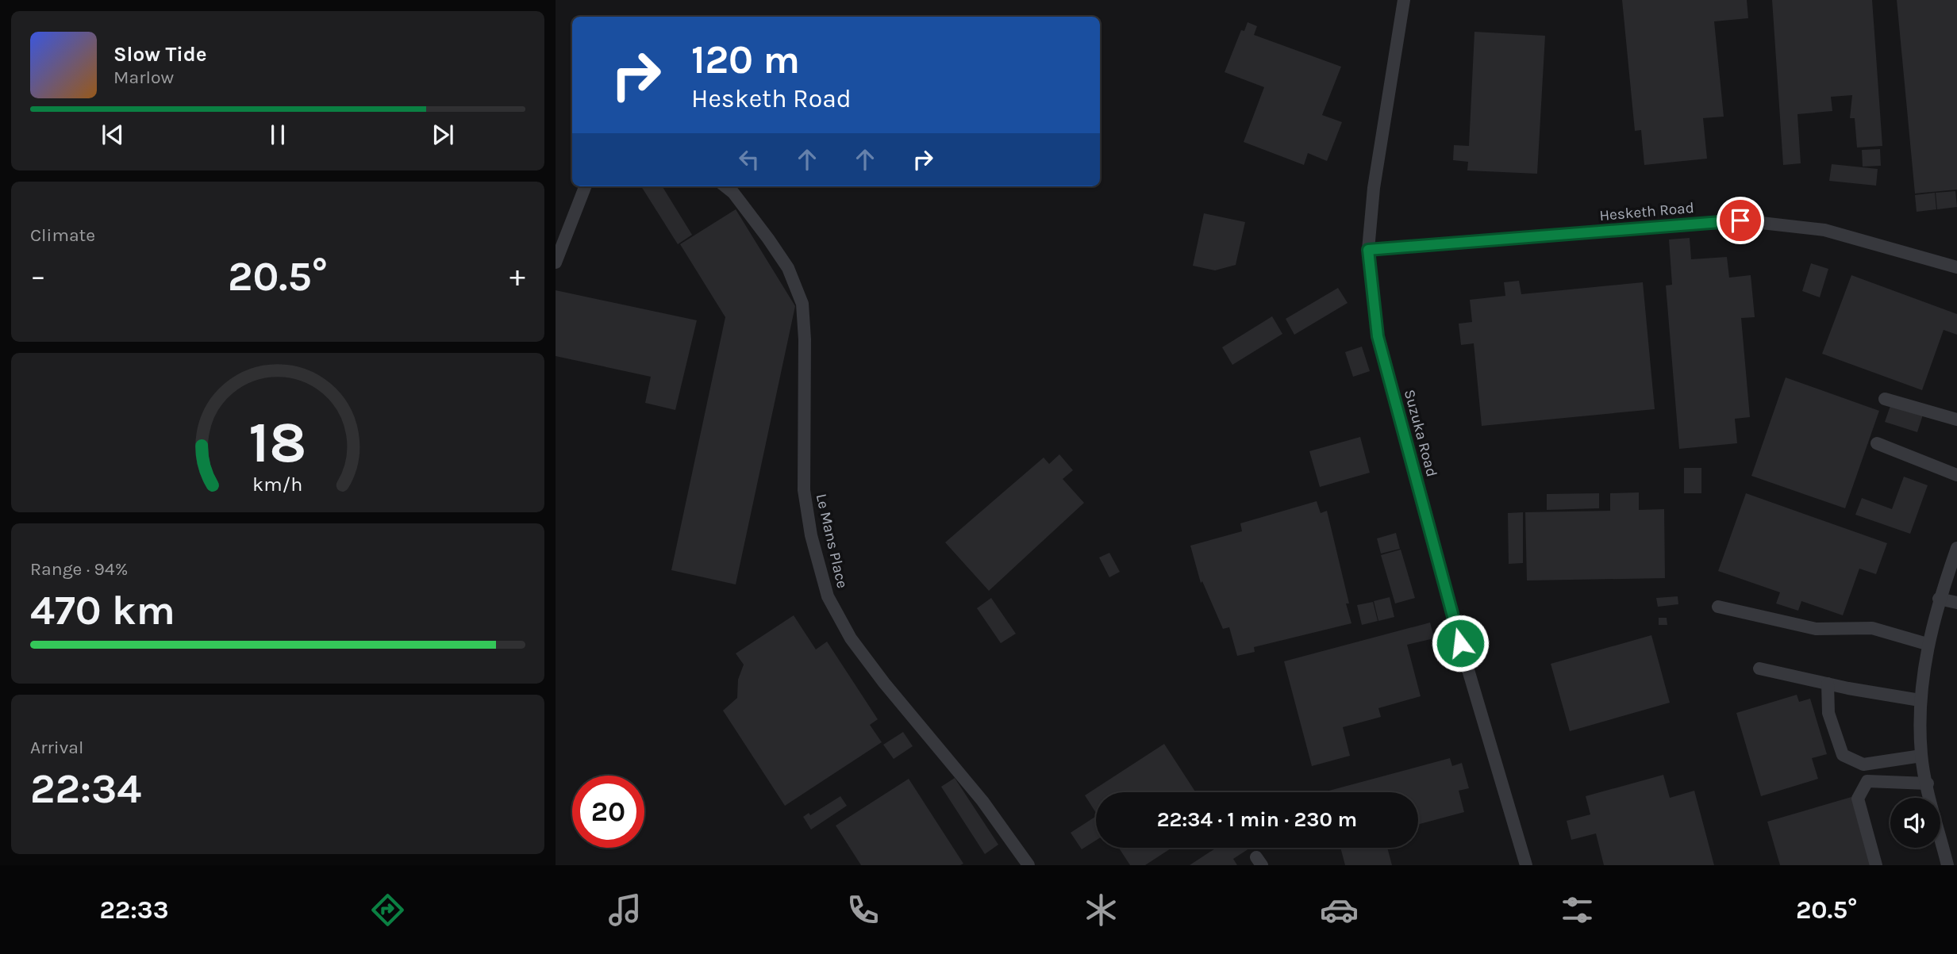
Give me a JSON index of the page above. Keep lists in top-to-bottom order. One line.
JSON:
{"streets":{"lane":["Hesketh Road","Suzuka Road","Le Mans Place"]},"crossings":[["Hesketh Road","Suzuka Road"]],"page":{"turn":["120 m","Hesketh Road"],"song":["Slow Tide","Marlow"],"tile":["Climate",["Range · 94%","470 km"],["Arrival","22:34"]],"heat":["−","20.5°","+"],"limit":"20","trip":"22:34 · 1 min · 230 m","tabs":["22:33","20.5°"],"gauge":["18","km/h"]}}
